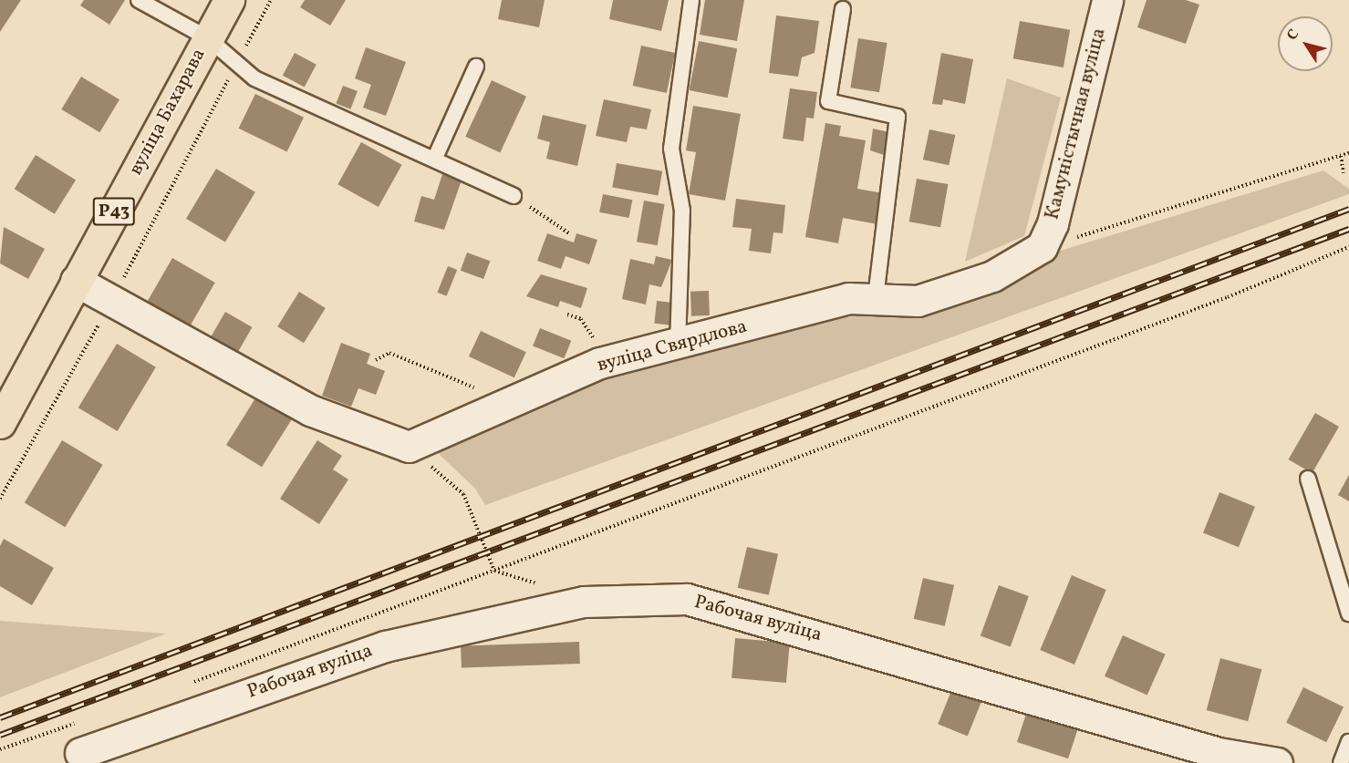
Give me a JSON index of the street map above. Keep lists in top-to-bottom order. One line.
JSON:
{"streets":{"main road":["вуліца Бахарава","Р43"],"street":["Камуністычная вуліца","вуліца Свярдлова","Рабочая вуліца"]},"crossings":[["Камуністычная вуліца","вуліца Свярдлова"]],"north":"top left"}
